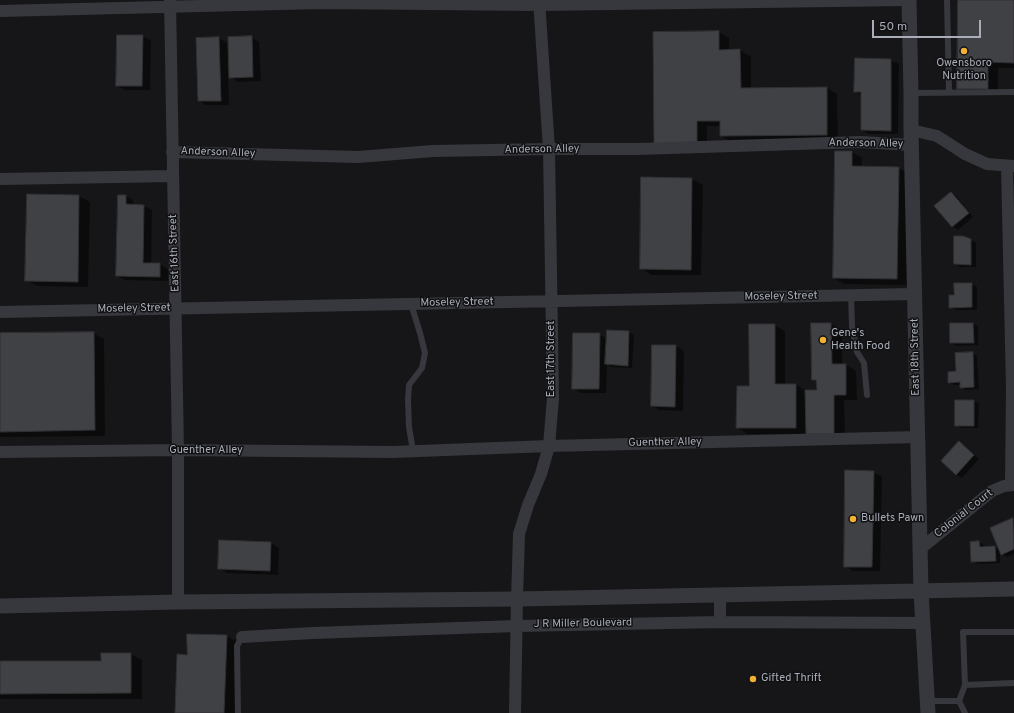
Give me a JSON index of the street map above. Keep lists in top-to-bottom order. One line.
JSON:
{"streets":{"street":["Anderson Alley","East 16th Street","Moseley Street","East 18th Street","East 17th Street","Guenther Alley","Colonial Court","J R Miller Boulevard"]},"crossings":[["Anderson Alley","East 16th Street"],["Anderson Alley","East 18th Street"],["Anderson Alley","East 17th Street"],["Anderson Alley","Colonial Court"],["East 16th Street","Moseley Street"],["East 16th Street","Guenther Alley"],["Moseley Street","East 18th Street"],["Moseley Street","East 17th Street"],["East 18th Street","Guenther Alley"],["East 18th Street","Colonial Court"],["East 18th Street","J R Miller Boulevard"],["East 17th Street","Guenther Alley"],["East 17th Street","J R Miller Boulevard"]],"places":["Owensboro Nutrition","Gene's Health Food","Bullets Pawn","Gifted Thrift"],"scale_bar":"50 m"}
